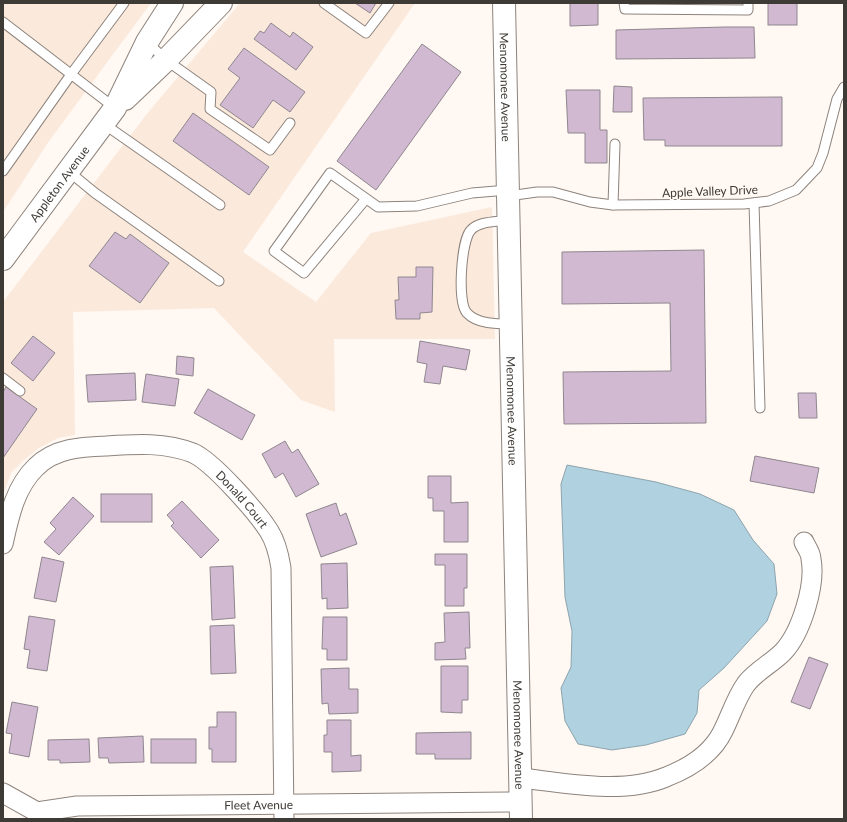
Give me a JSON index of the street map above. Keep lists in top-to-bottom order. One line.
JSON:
{"streets":{"street":["Menomonee Avenue","Appleton Avenue","Donald Court","Fleet Avenue"],"lane":["Apple Valley Drive"]},"crossings":[["Menomonee Avenue","Apple Valley Drive"],["Menomonee Avenue","Fleet Avenue"],["Donald Court","Fleet Avenue"]]}
